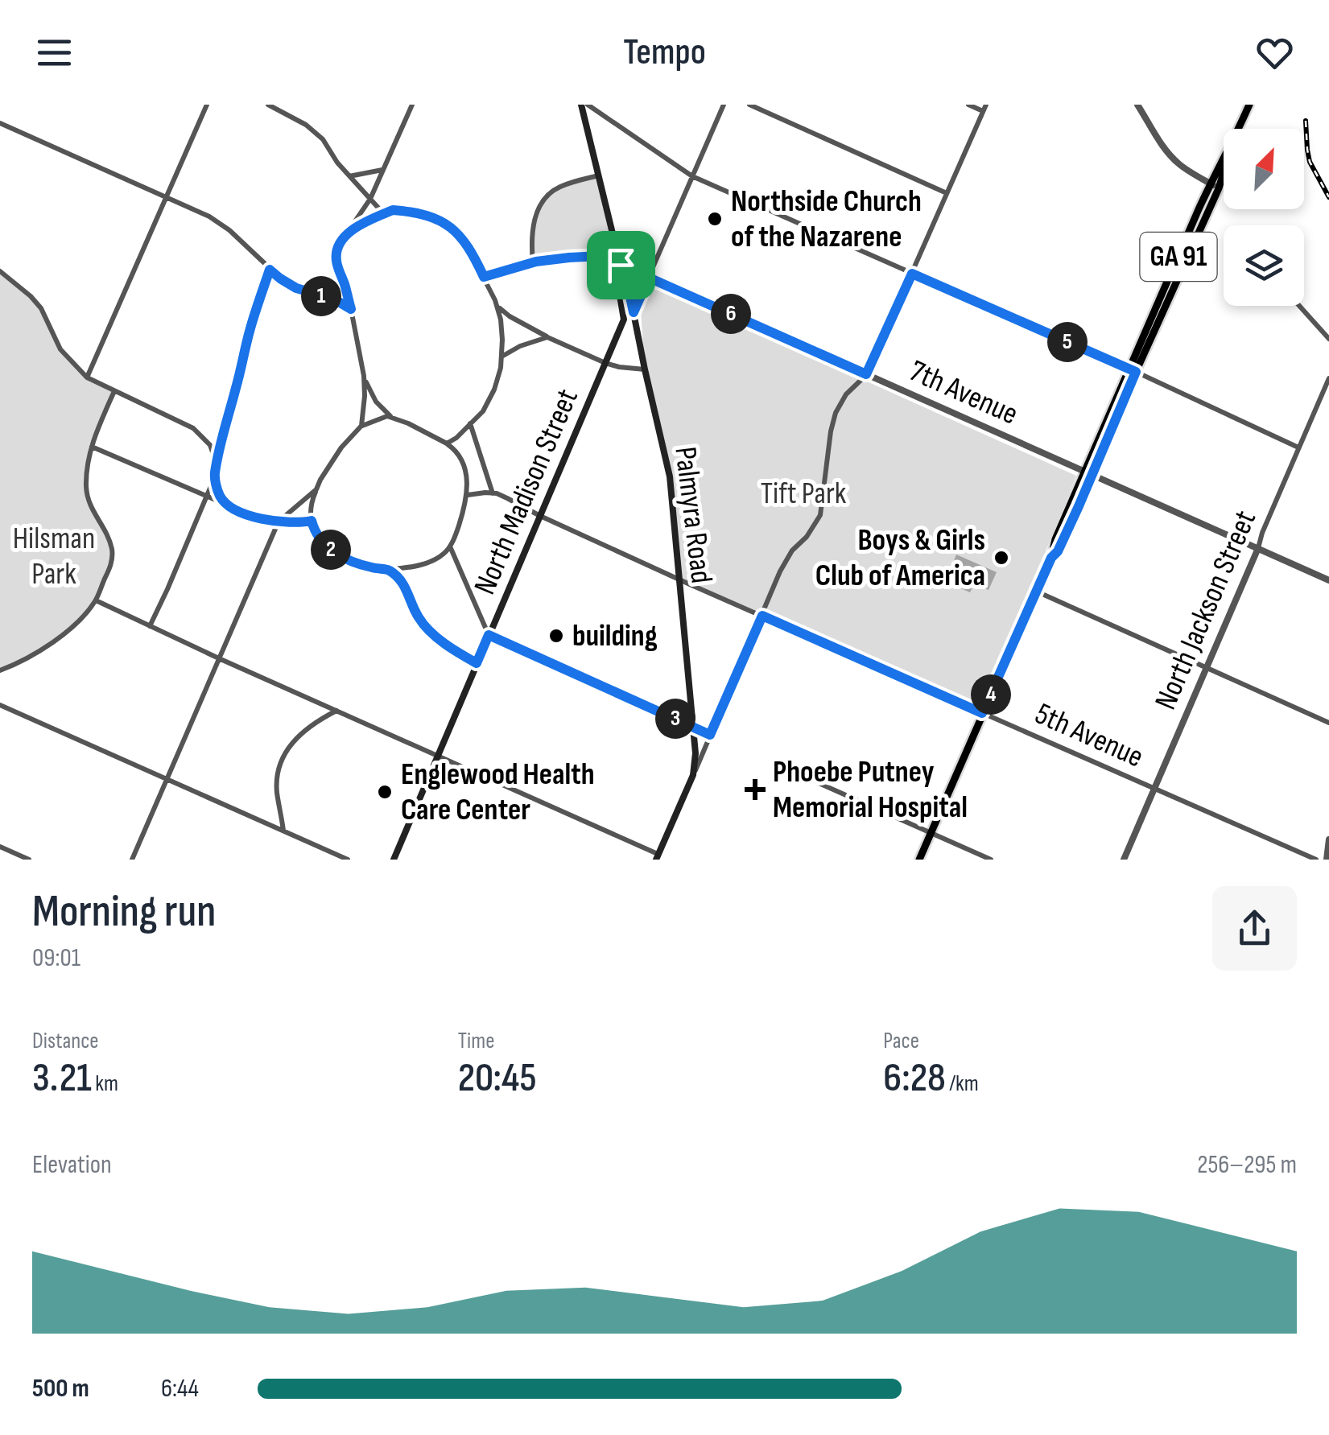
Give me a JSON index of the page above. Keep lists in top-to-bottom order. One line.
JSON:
{"streets":{"main road":["GA 91","North Madison Street","Palmyra Road"],"street":["7th Avenue","North Jackson Street","5th Avenue"]},"crossings":[["GA 91","7th Avenue"],["GA 91","5th Avenue"],["7th Avenue","Palmyra Road"],["7th Avenue","North Jackson Street"],["North Madison Street","Palmyra Road"],["North Madison Street","5th Avenue"],["Palmyra Road","5th Avenue"],["North Jackson Street","5th Avenue"]],"parks":["Tift Park","Hilsman Park"],"places":{"other":["Northside Church of the Nazarene","Boys & Girls Club of America","building","Englewood Health Care Center"],"health":["Phoebe Putney Memorial Hospital"]},"north":"top right","page":{"header":"Tempo","pins":["1","6","5","2","4","3"],"heading":["Morning run","09:01"],"stats":[["Distance","3.21 km"],["Time","20:45"],["Pace","6:28 /km"]],"chart":["Elevation","256–295 m"],"list":[{"name":"500 m","note":"6:44"}]}}
